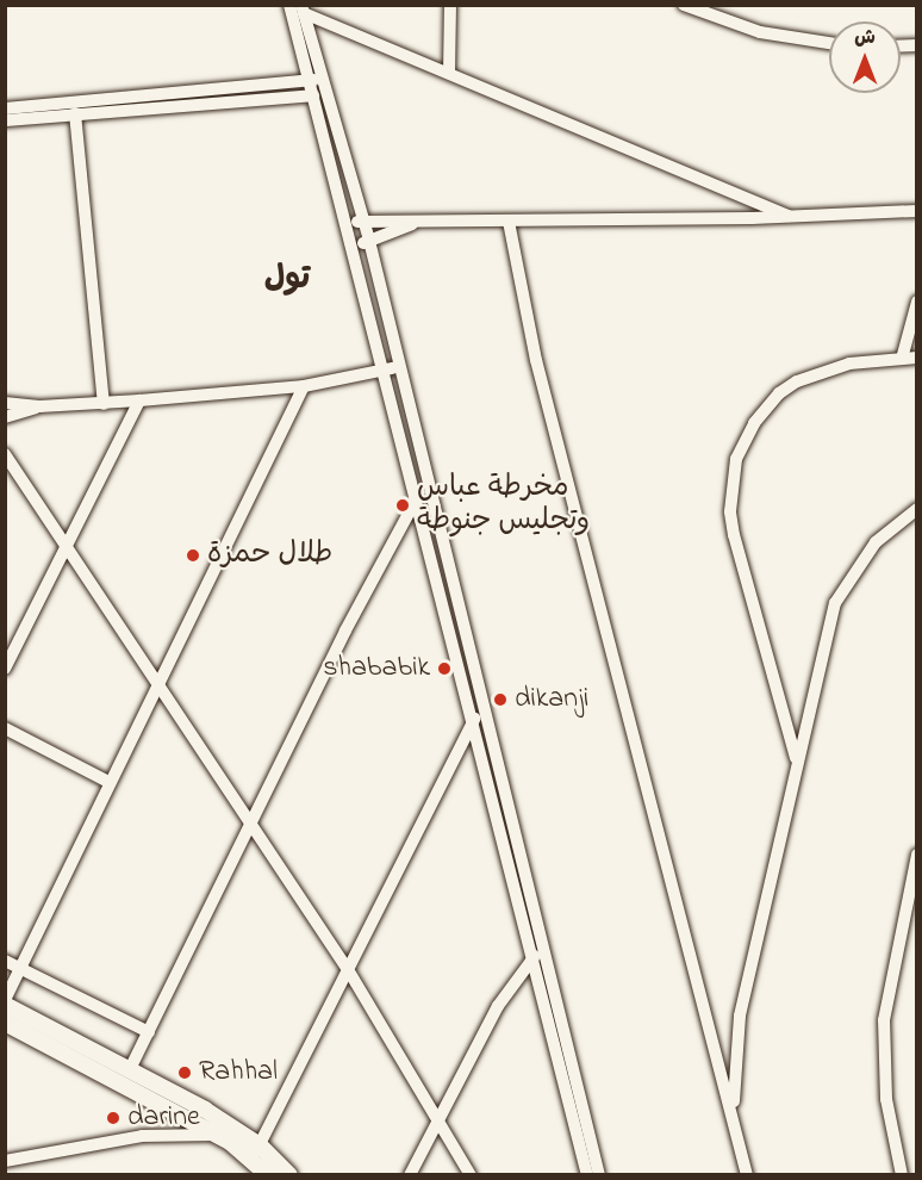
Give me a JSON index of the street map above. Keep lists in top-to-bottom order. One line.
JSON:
{"districts":["تول"],"places":["مخرطة عباس وتجليس جنوطة","طلال حمزة","shababik","dikanji","Rahhal","darine"],"north":"top"}
